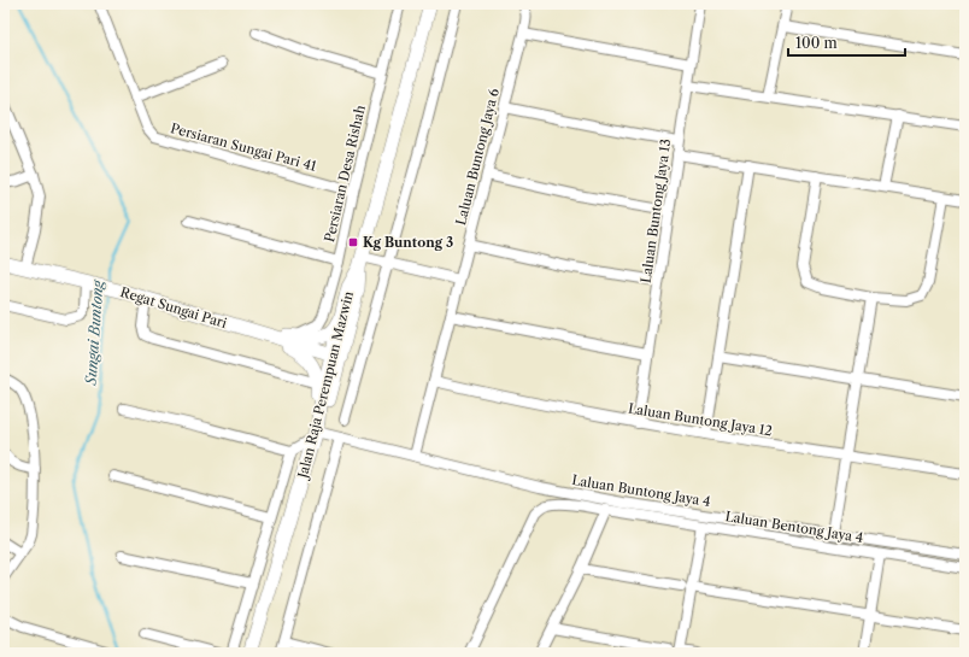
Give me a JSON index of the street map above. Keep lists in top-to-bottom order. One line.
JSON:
{"streets":{"main road":["Regat Sungai Pari","Jalan Raja Perempuan Mazwin"],"street":["Persiaran Sungai Pari 41","Laluan Buntong Jaya 6","Persiaran Desa Rishah","Laluan Buntong Jaya 13","Laluan Buntong Jaya 12","Laluan Buntong Jaya 4","Laluan Bentong Jaya 4"]},"crossings":[["Persiaran Sungai Pari 41","Persiaran Desa Rishah"],["Laluan Buntong Jaya 6","Laluan Buntong Jaya 12"],["Laluan Buntong Jaya 6","Laluan Buntong Jaya 4"],["Laluan Buntong Jaya 13","Laluan Buntong Jaya 12"],["Regat Sungai Pari","Jalan Raja Perempuan Mazwin"],["Jalan Raja Perempuan Mazwin","Laluan Buntong Jaya 4"]],"water":["Sungai Buntong"],"places":{"transit":["Kg Buntong 3"]},"scale_bar":"100 m"}
